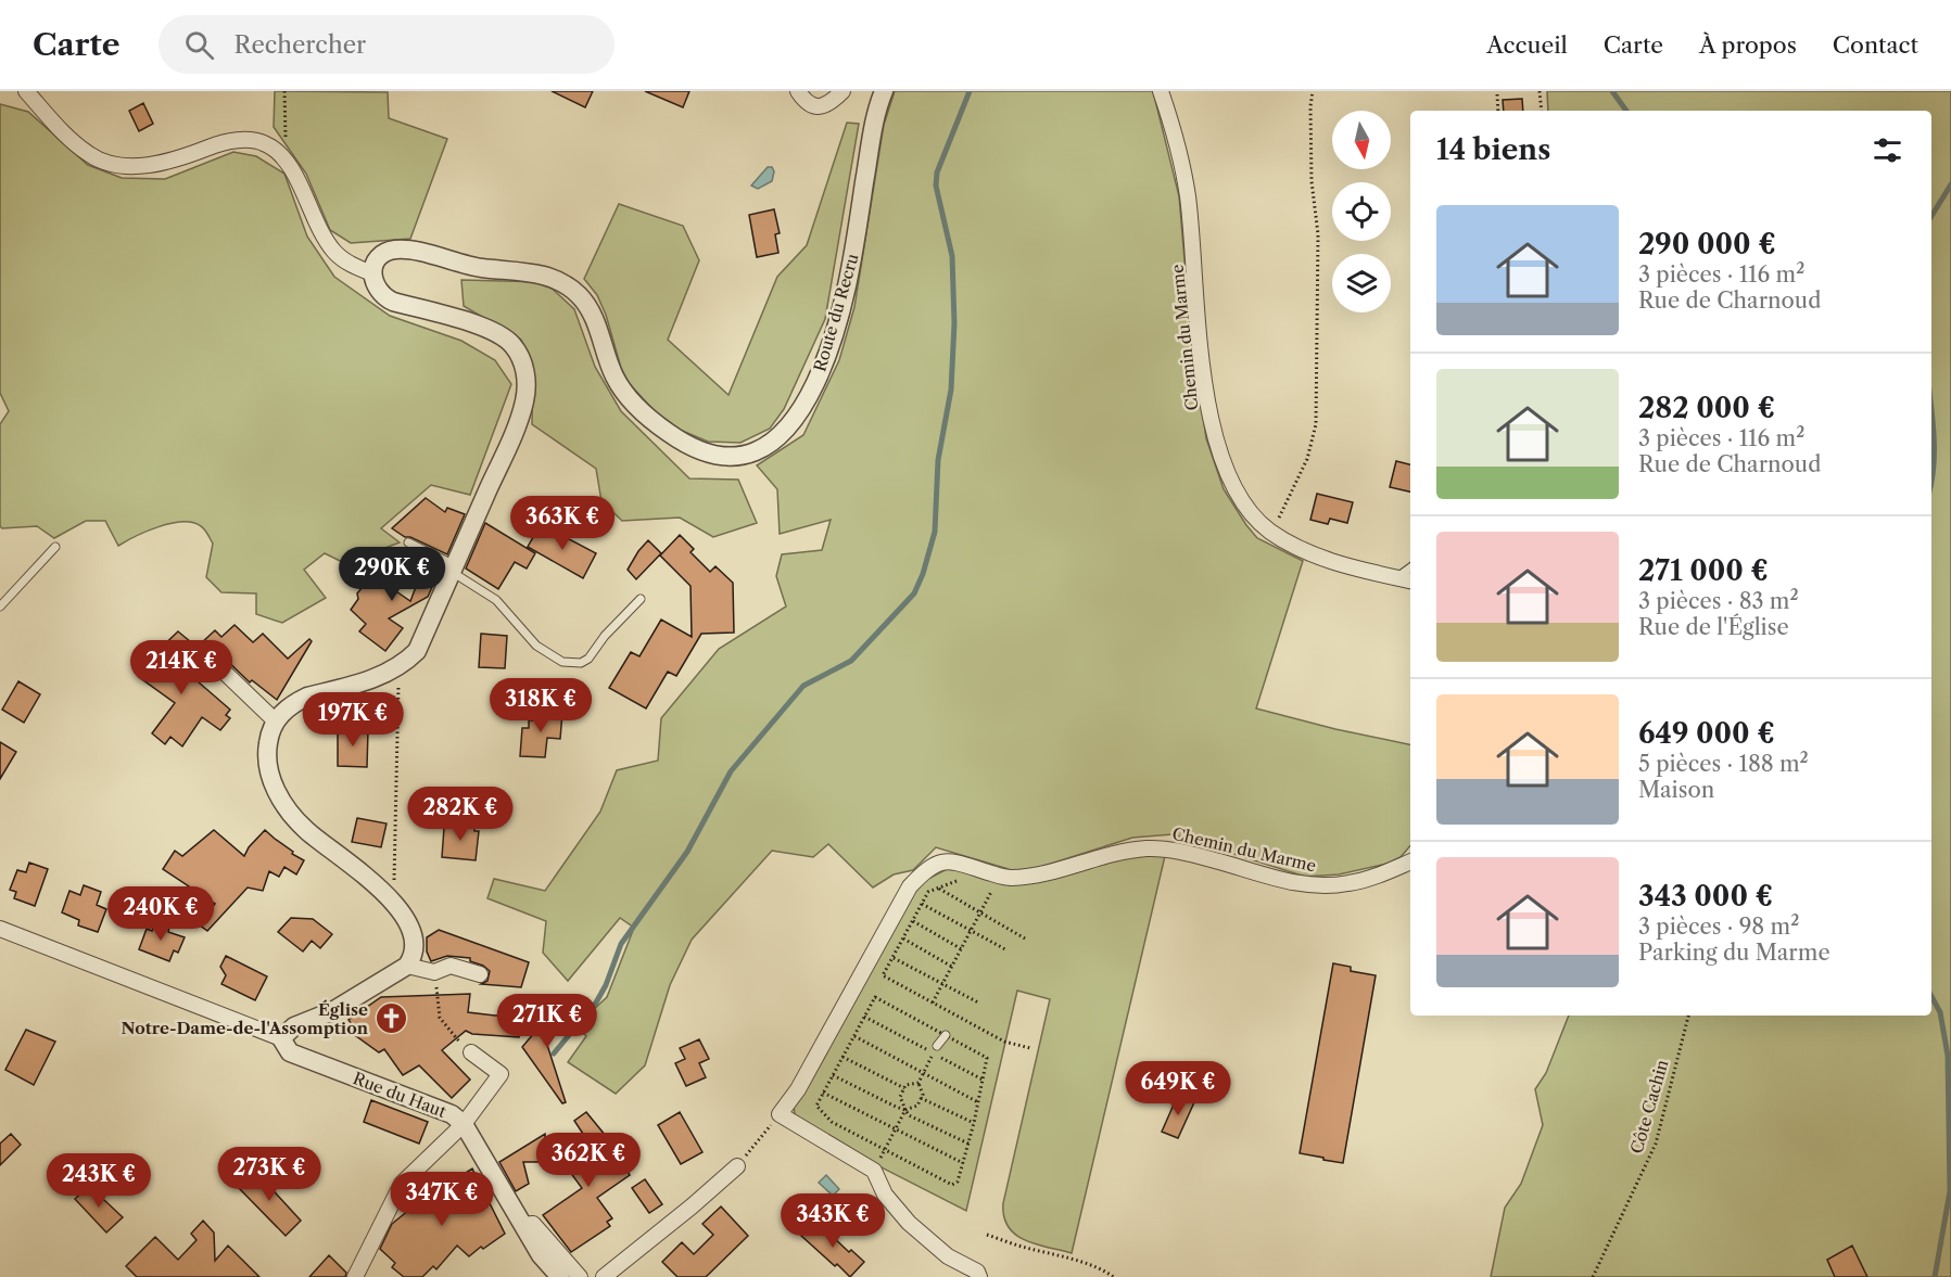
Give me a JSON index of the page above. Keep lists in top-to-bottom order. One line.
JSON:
{"streets":{"street":["Route du Recru","Chemin du Marme","Rue du Haut"],"path":["Côte Cachin"]},"places":{"church":["Église Notre-Dame-de-l'Assomption"]},"north":"bottom","page":{"header":"Carte","search":"Rechercher","nav":["Accueil","Carte","À propos","Contact"],"heading":"14 biens","list":[{"name":"290 000 €","note":"3 pièces · 116 m² · Rue de Charnoud"},{"name":"282 000 €","note":"3 pièces · 116 m² · Rue de Charnoud"},{"name":"271 000 €","note":"3 pièces · 83 m² · Rue de l'Église"},{"name":"649 000 €","note":"5 pièces · 188 m² · Maison"},{"name":"343 000 €","note":"3 pièces · 98 m² · Parking du Marme"}],"price":["363K €","290K €","214K €","318K €","197K €","282K €","240K €","271K €","649K €","362K €","273K €","243K €","347K €","343K €"]}}
